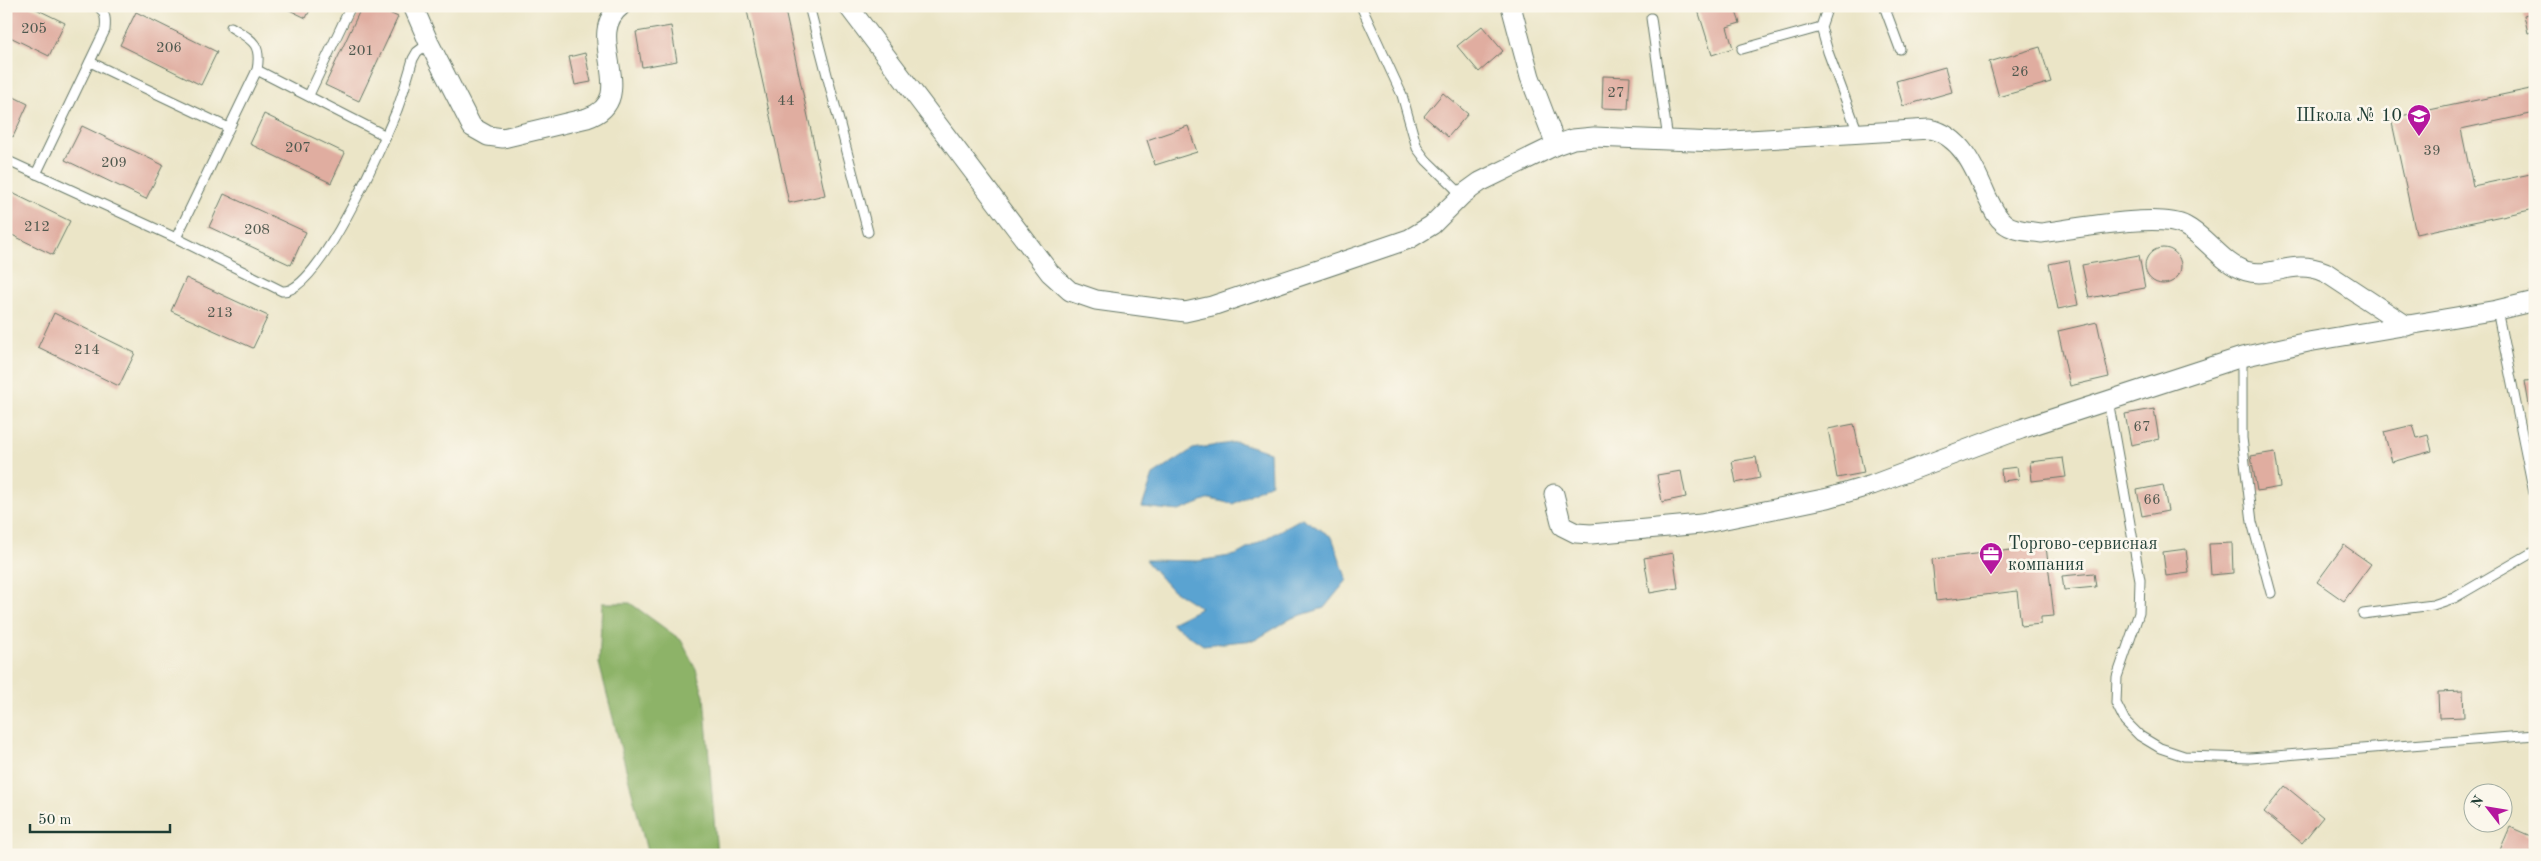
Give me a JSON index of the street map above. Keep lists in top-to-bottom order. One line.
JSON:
{"places":{"school or university":["Школа № 10"],"office":["Торгово-сервисная компания"]},"house_numbers":["205","206","201","26","27","44","207","39","209","212","208","213","214","67","66"],"scale_bar":"50 m","north":"top left"}
